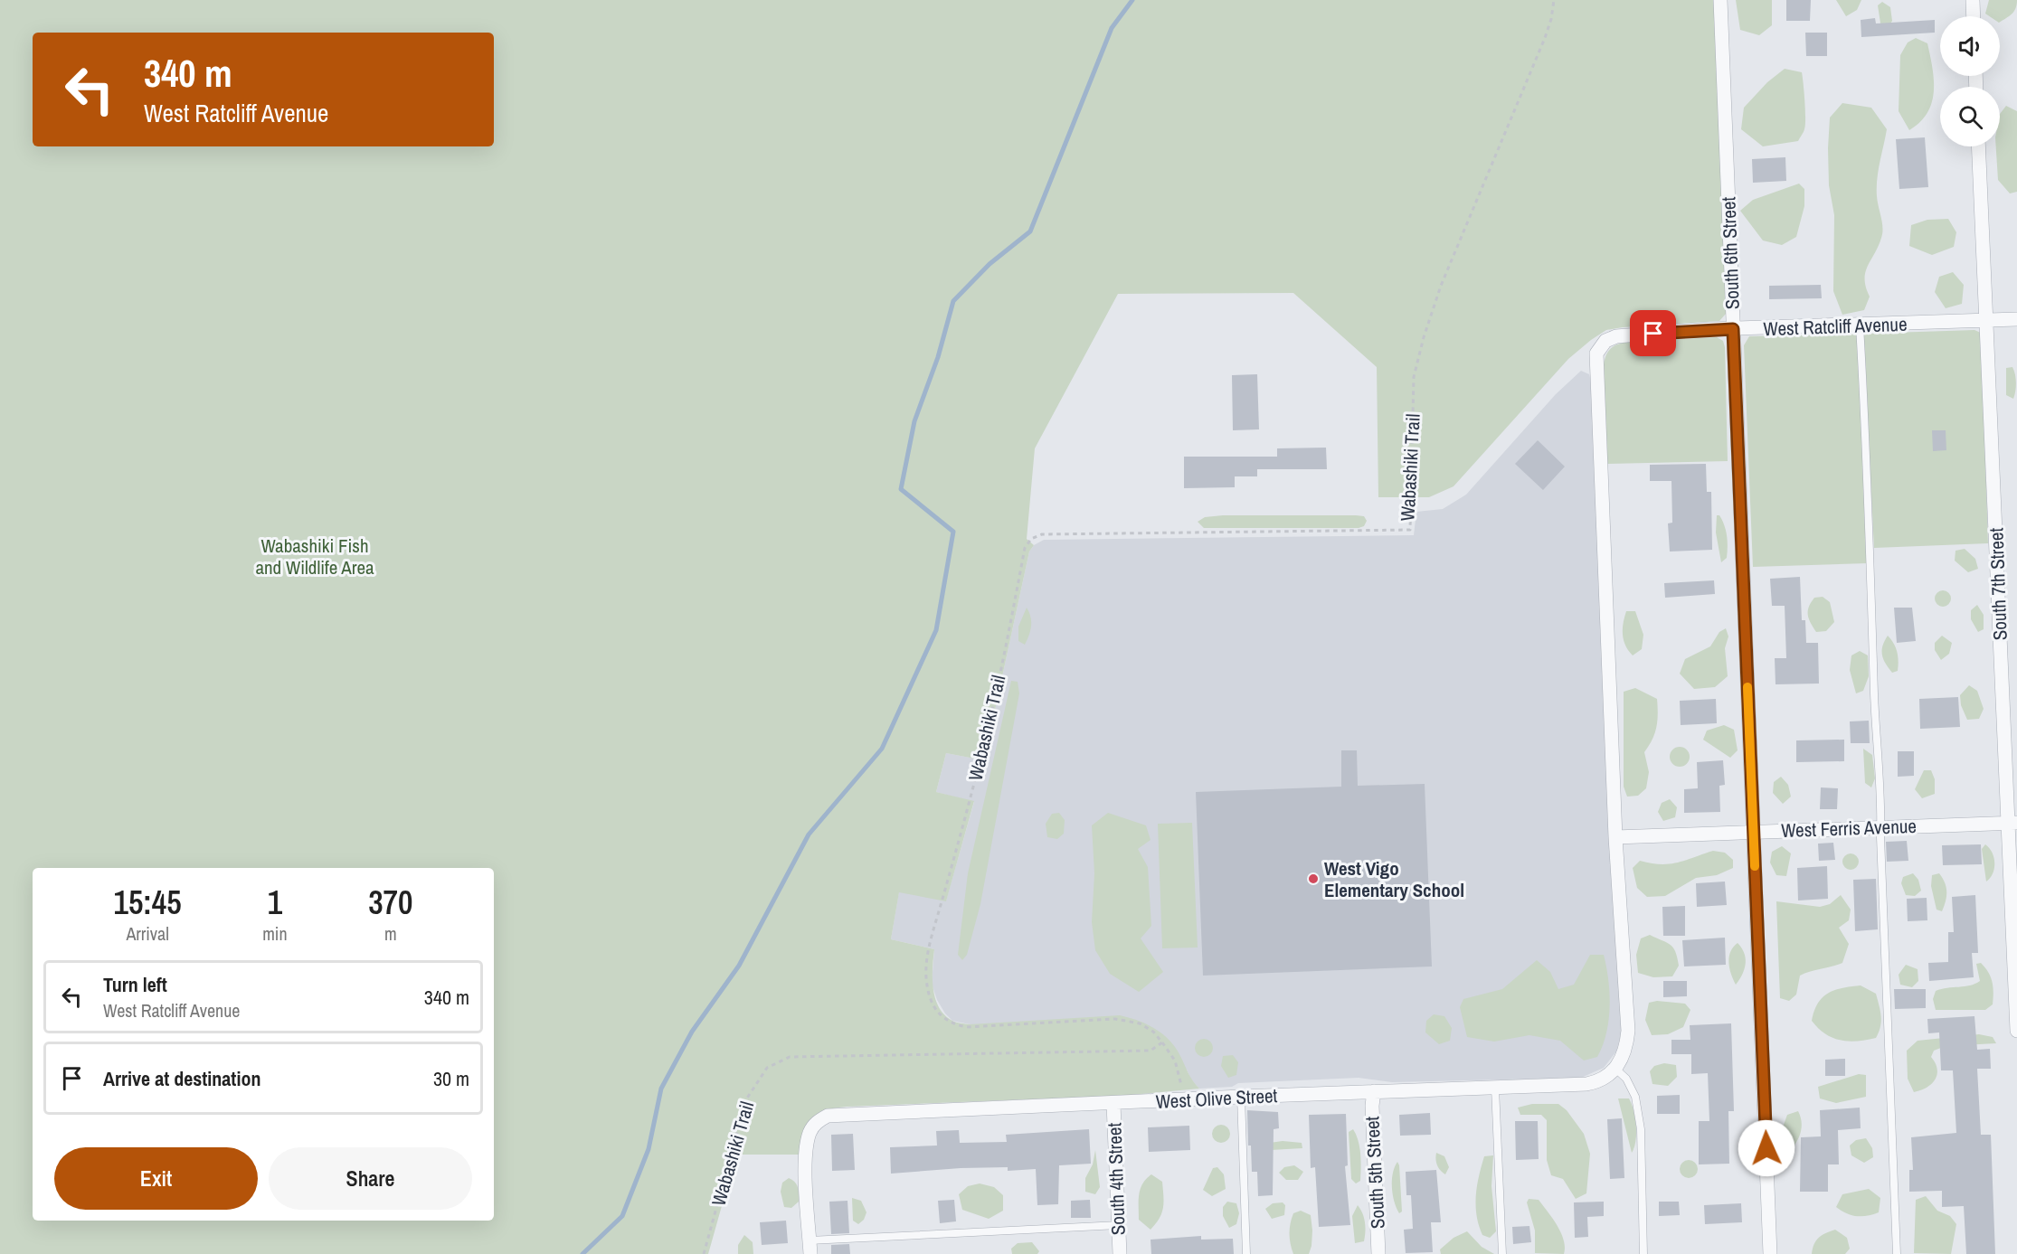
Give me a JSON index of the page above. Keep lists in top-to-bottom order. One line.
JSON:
{"streets":{"street":["South 6th Street","West Ratcliff Avenue","South 7th Street","West Ferris Avenue","West Olive Street","South 5th Street","South 4th Street"],"path":["Wabashiki Trail"]},"crossings":[["South 6th Street","West Ratcliff Avenue"],["South 6th Street","West Ferris Avenue"],["West Ratcliff Avenue","South 7th Street"],["West Ratcliff Avenue","West Ferris Avenue"],["South 7th Street","West Ferris Avenue"],["West Olive Street","South 5th Street"],["West Olive Street","South 4th Street"]],"parks":["Wabashiki Fish and Wildlife Area"],"places":["West Vigo Elementary School"],"page":{"turn":["340 m","West Ratcliff Avenue"],"eta":["15:45","Arrival","1","min","370","m"],"list":[{"name":"Turn left","note":"West Ratcliff Avenue","value":"340 m"},{"name":"Arrive at destination","value":"30 m"}],"buttons":["Exit","Share"]}}
